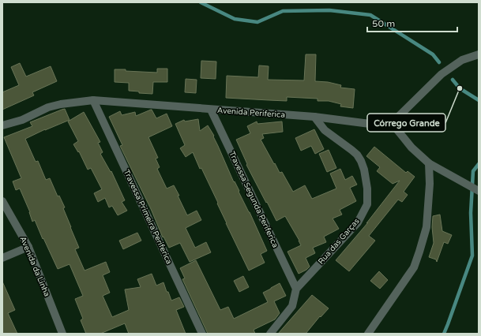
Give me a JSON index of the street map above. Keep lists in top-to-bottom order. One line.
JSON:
{"streets":{"street":["Avenida Periferica","Travessa Segunda Periferica","Travessa Primeira Periferica","Rua das Garças","Avenida da Linha"]},"crossings":[["Avenida Periferica","Travessa Segunda Periferica"],["Avenida Periferica","Travessa Primeira Periferica"],["Avenida Periferica","Rua das Garças"],["Travessa Segunda Periferica","Rua das Garças"]],"places":["Córrego Grande"],"scale_bar":"50 m"}
